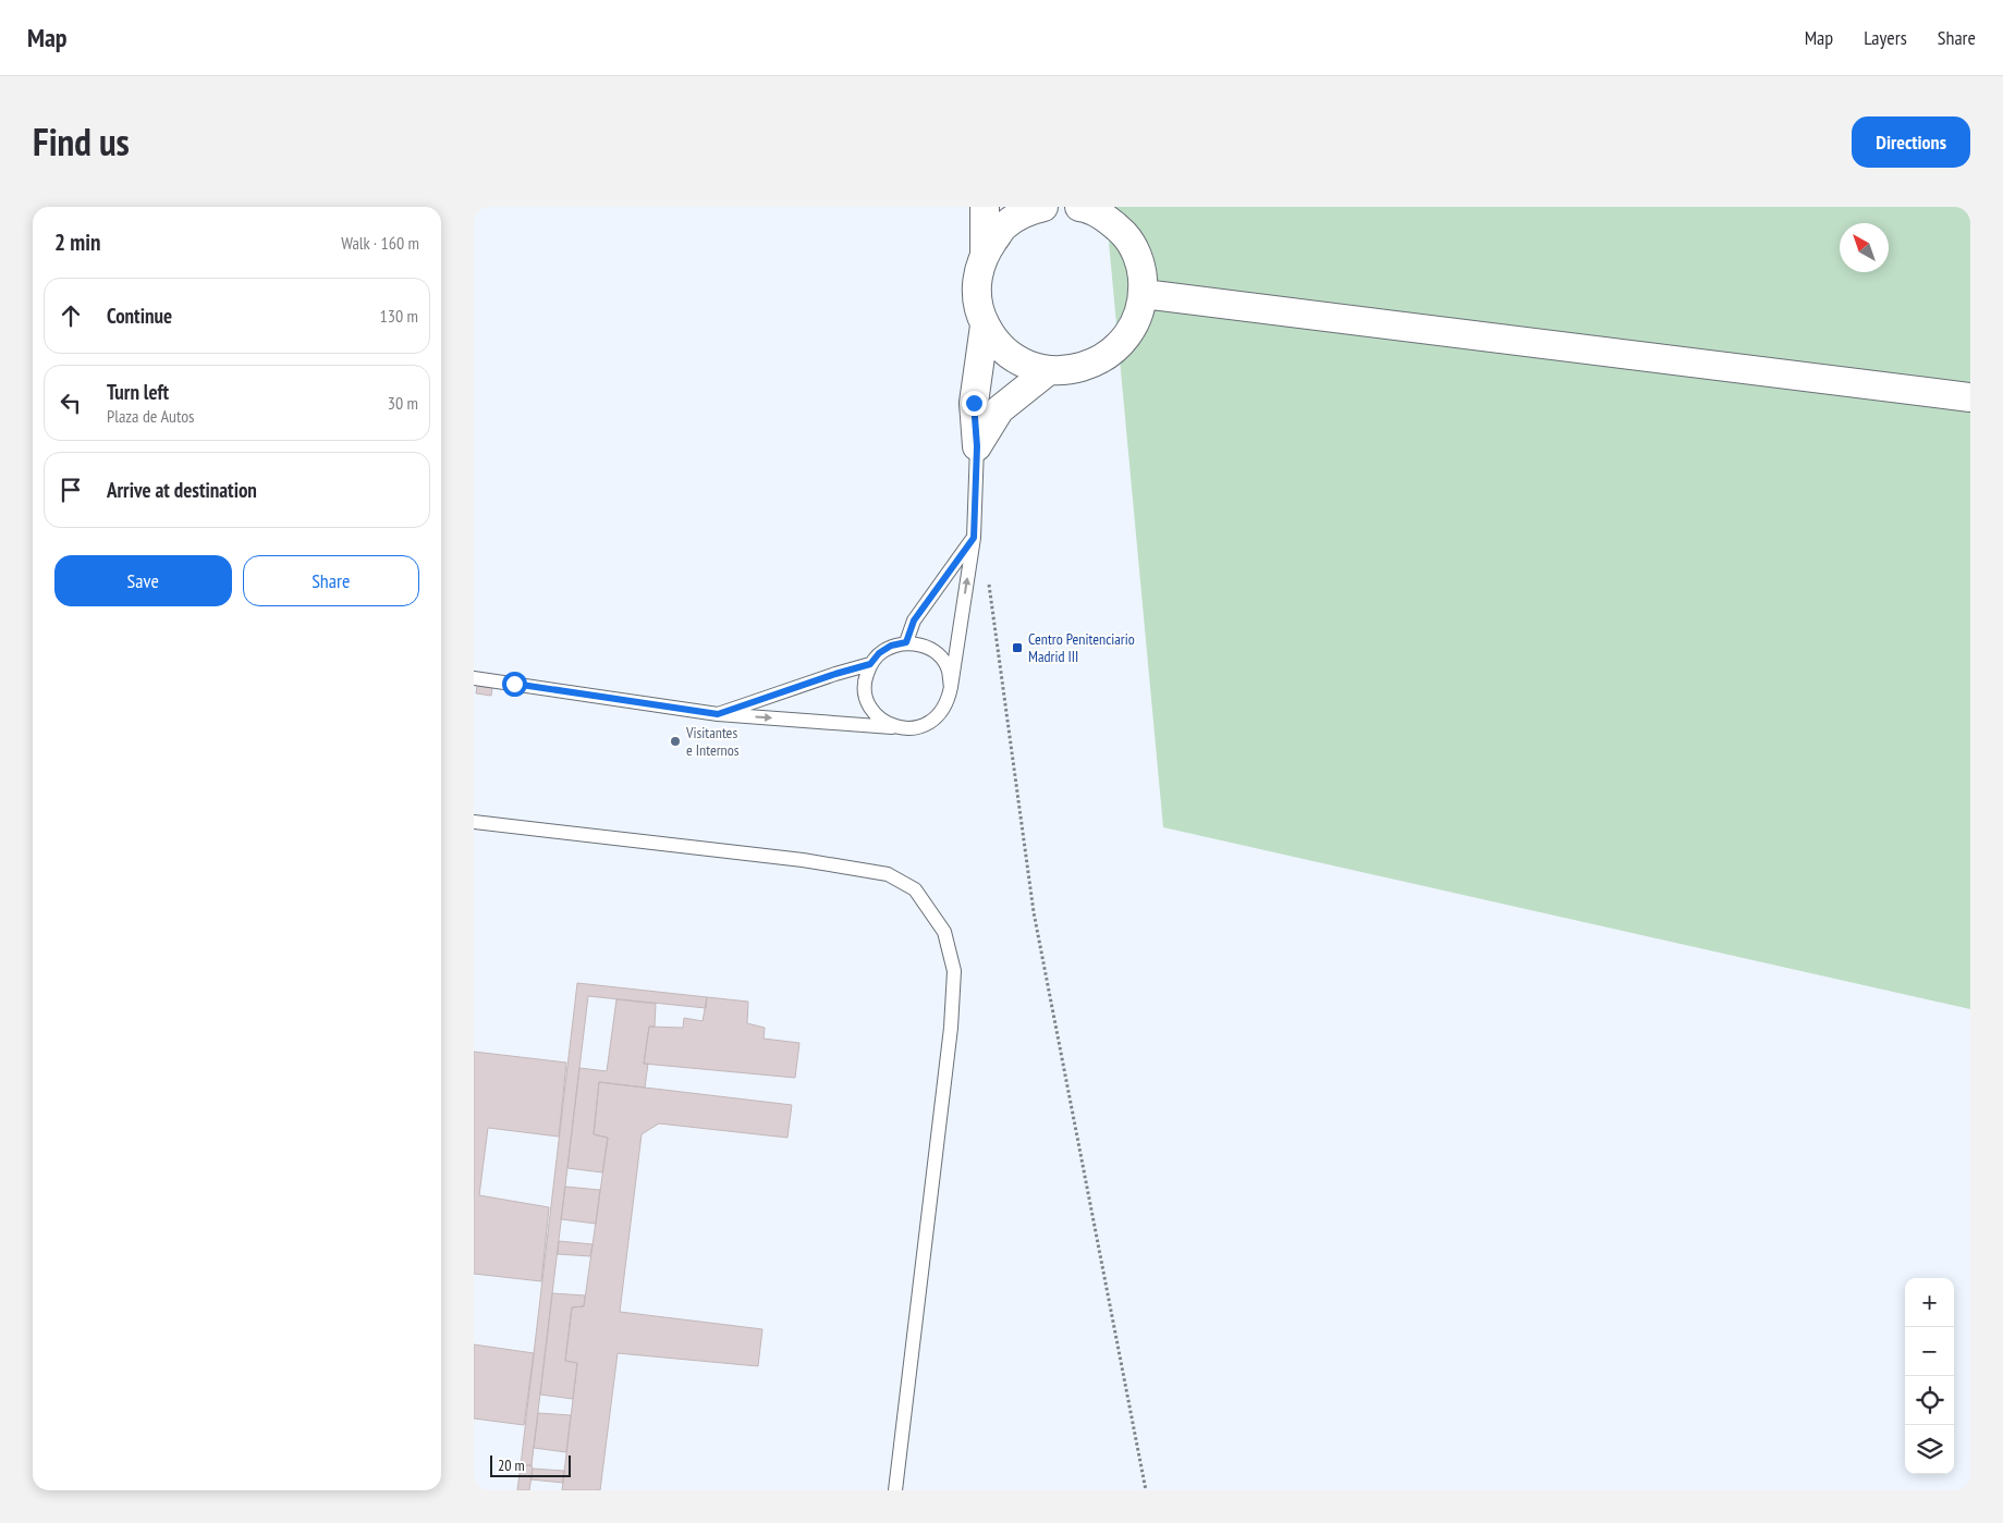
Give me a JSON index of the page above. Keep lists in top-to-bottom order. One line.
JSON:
{"places":{"transit":["Centro Penitenciario Madrid III"],"other":["Visitantes e Internos"]},"scale_bar":"20 m","north":"top left","page":{"header":"Map","nav":["Map","Layers","Share"],"title":"Find us","buttons":["Directions",["Save","Share"]],"heading":["2 min","Walk · 160 m"],"list":[["Continue","130 m"],["Turn left","Plaza de Autos","30 m"],"Arrive at destination"],"map_buttons":["+","−"],"scale":"20 m"}}
